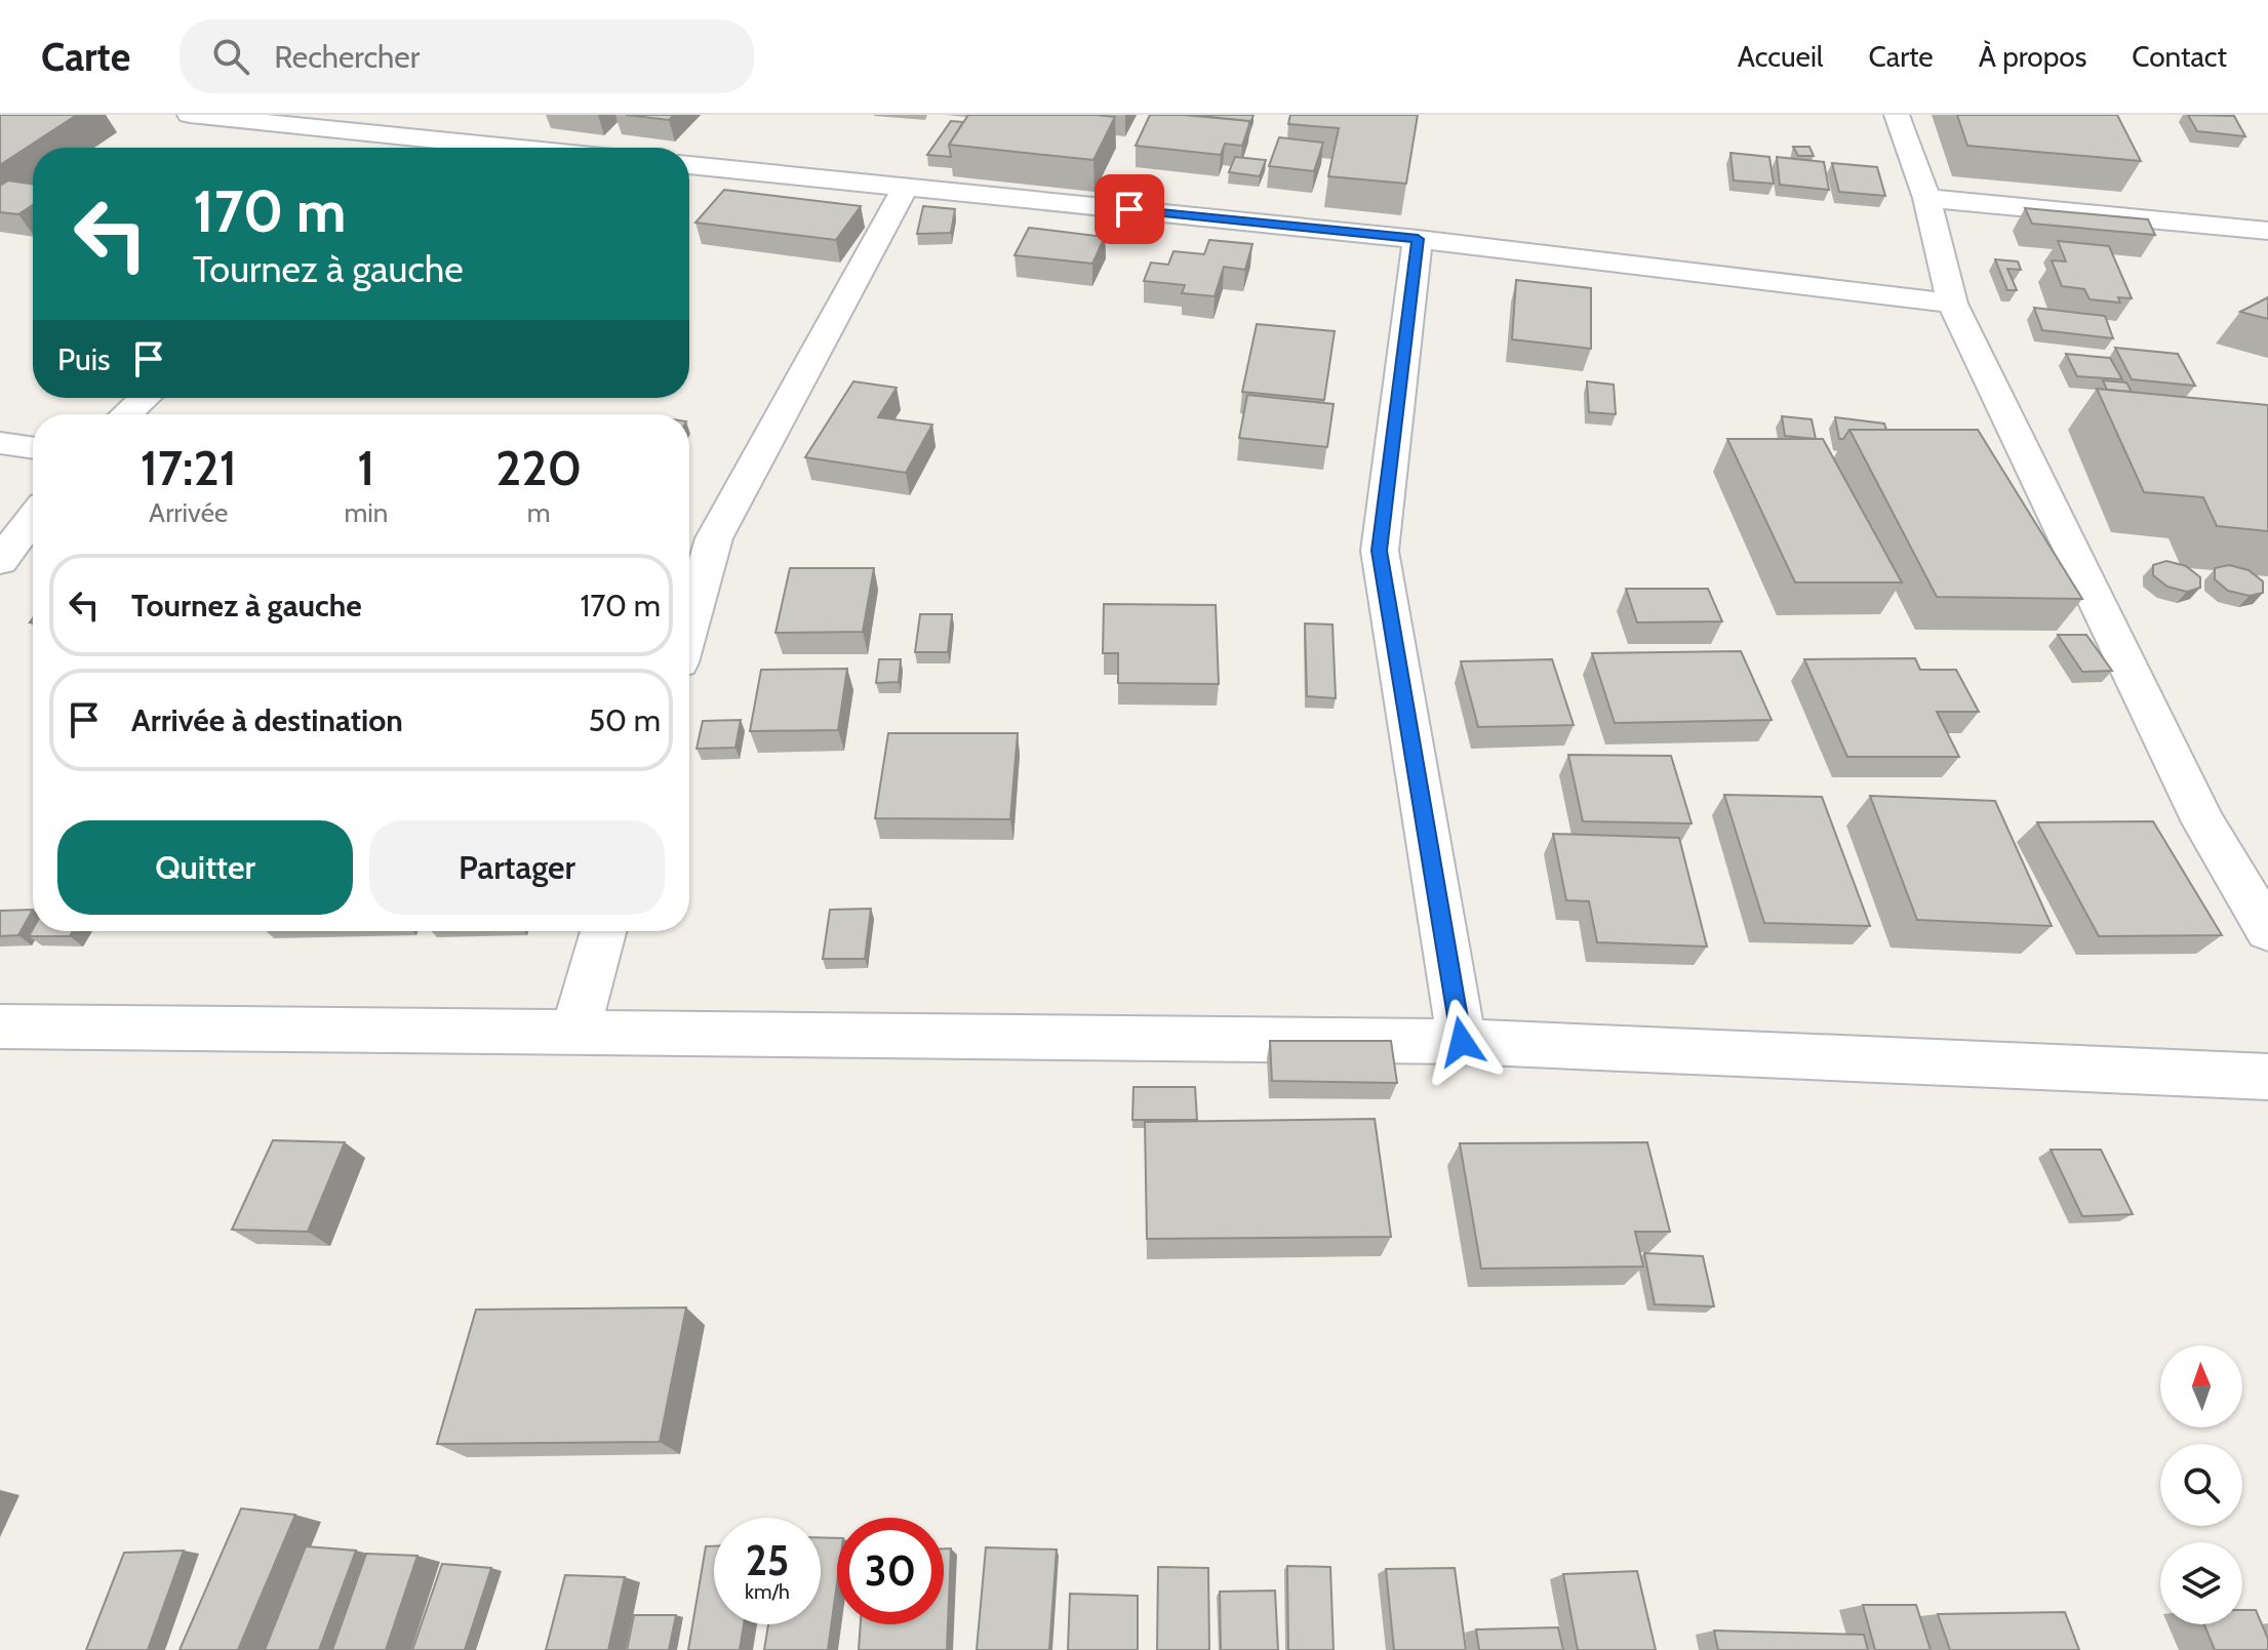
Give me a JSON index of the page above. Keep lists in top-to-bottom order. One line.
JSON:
{"north":"top","page":{"header":"Carte","search":"Rechercher","nav":["Accueil","Carte","À propos","Contact"],"turn":["170 m","Tournez à gauche"],"then":"Puis","eta":["17:21","Arrivée","1","min","220","m"],"list":[{"name":"Tournez à gauche","value":"170 m"},{"name":"Arrivée à destination","value":"50 m"}],"buttons":["Quitter","Partager"],"speed":"25 km/h","limit":"30"}}
